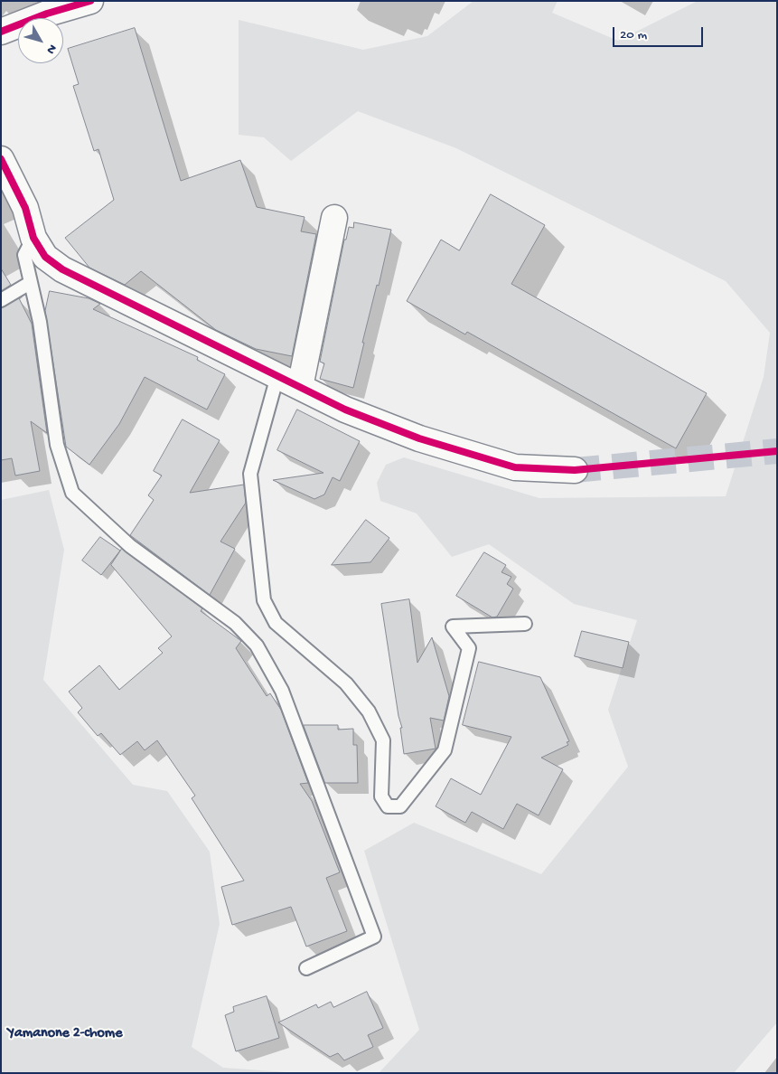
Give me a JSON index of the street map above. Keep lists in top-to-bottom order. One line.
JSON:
{"districts":["Yamanone 2-chome"],"scale_bar":"20 m","north":"bottom right"}
